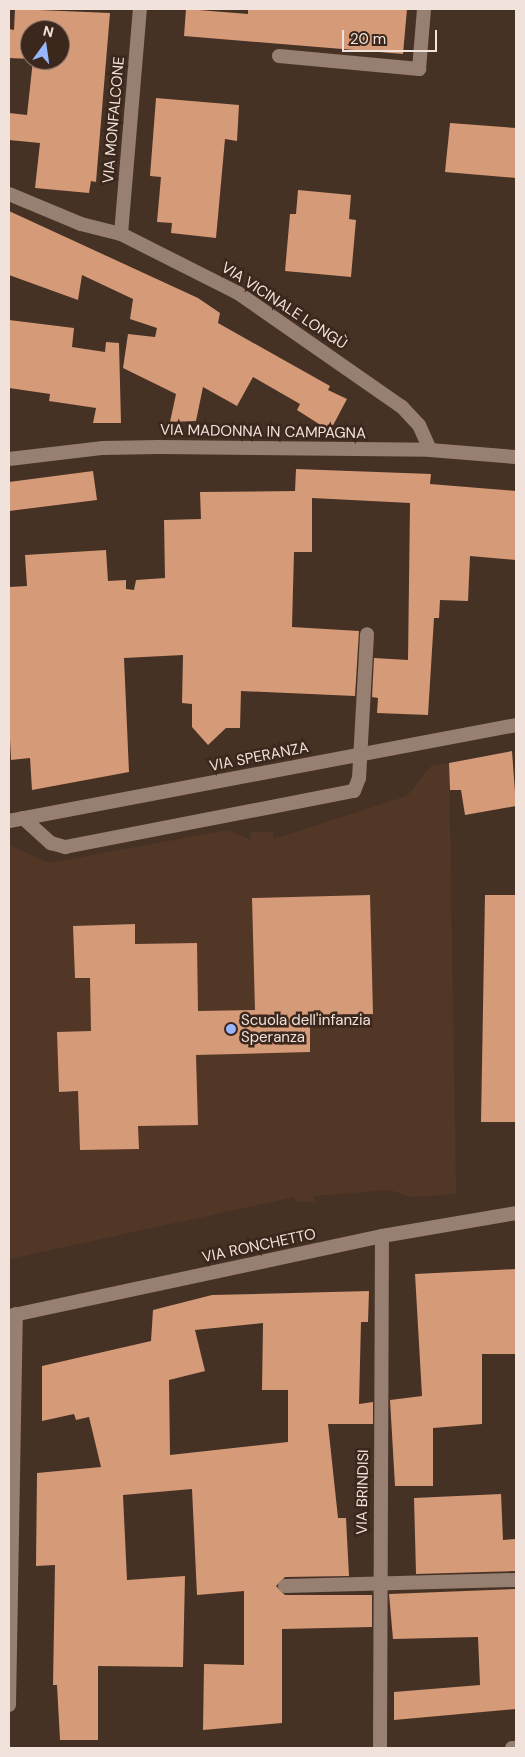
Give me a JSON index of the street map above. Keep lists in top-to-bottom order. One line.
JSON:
{"streets":{"street":["VIA MONFALCONE","VIA VICINALE LONGÙ","VIA MADONNA IN CAMPAGNA","VIA SPERANZA","VIA RONCHETTO","VIA BRINDISI"]},"crossings":[["VIA MONFALCONE","VIA VICINALE LONGÙ"],["VIA VICINALE LONGÙ","VIA MADONNA IN CAMPAGNA"],["VIA RONCHETTO","VIA BRINDISI"]],"places":["Scuola dell'infanzia Speranza"],"scale_bar":"20 m","north":"top"}
